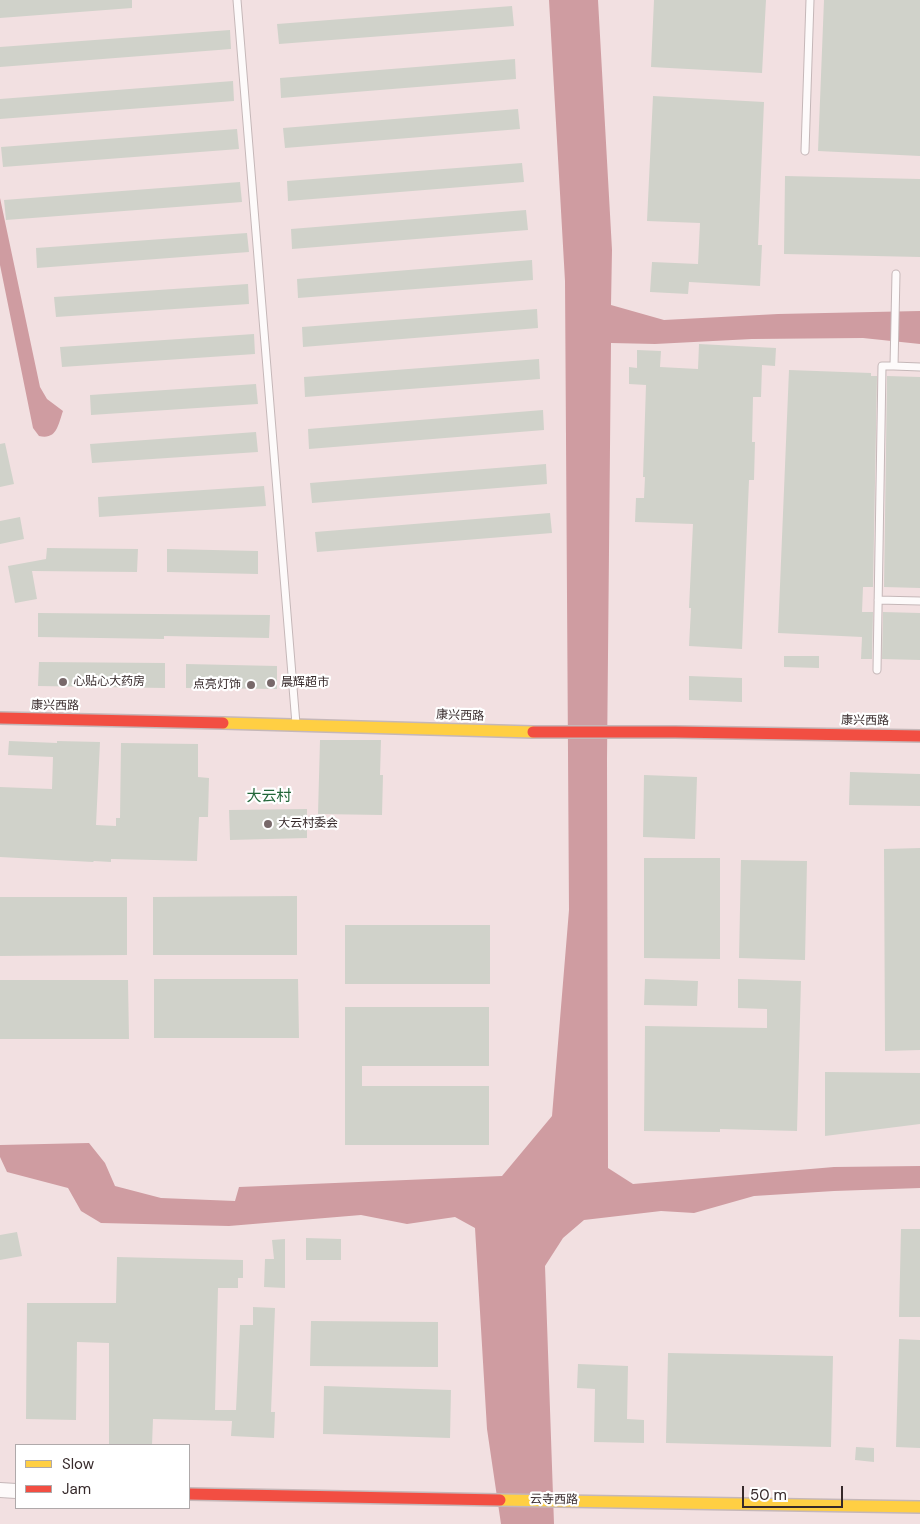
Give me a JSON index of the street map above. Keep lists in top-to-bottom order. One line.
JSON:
{"streets":{"street":["康兴西路","云寺西路"]},"districts":["大云村"],"places":["心贴心大药房","晨辉超市","点亮灯饰","大云村委会"],"legend":["Slow","Jam"],"scale_bar":"50 m"}
